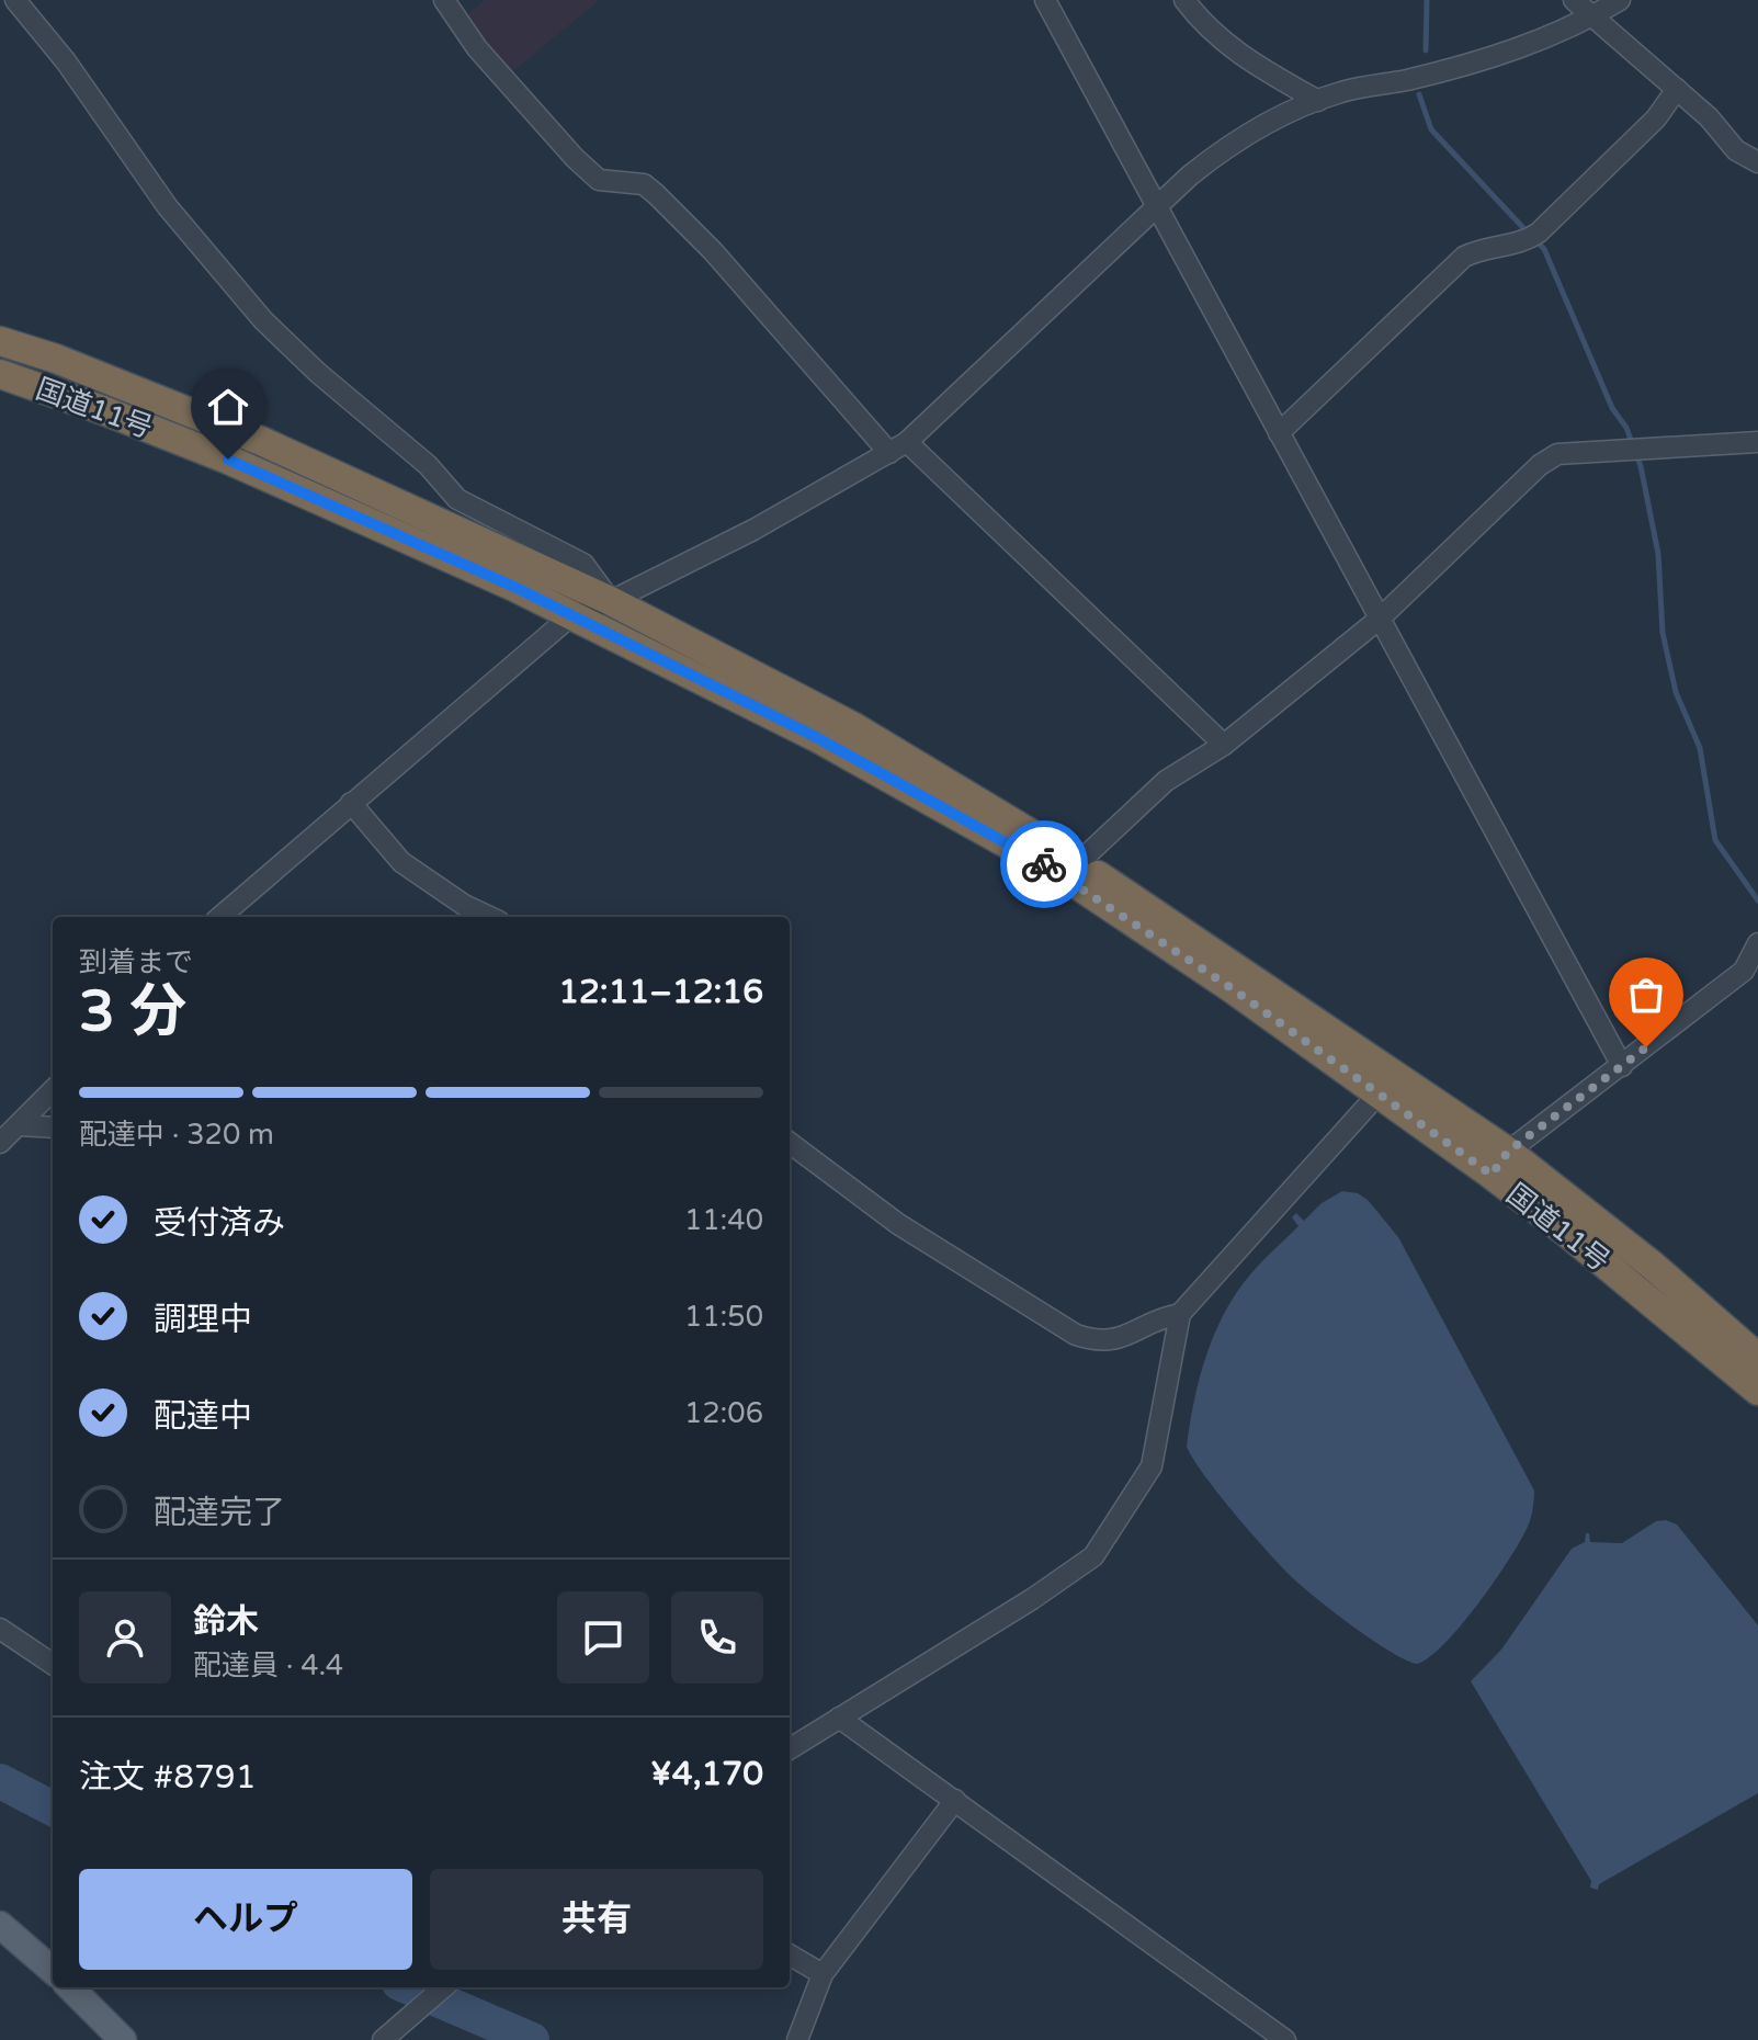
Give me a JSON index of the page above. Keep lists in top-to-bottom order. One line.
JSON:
{"streets":{"highway":["国道11号"]},"page":{"heading":["3 分","到着まで","12:11–12:16"],"panel":["鈴木","配達員 · 4.4","注文 #8791","¥4,170"],"bar":"配達中 · 320 m","list":[["受付済み","11:40"],["調理中","11:50"],["配達中","12:06"],"配達完了"],"buttons":["ヘルプ","共有"]}}
